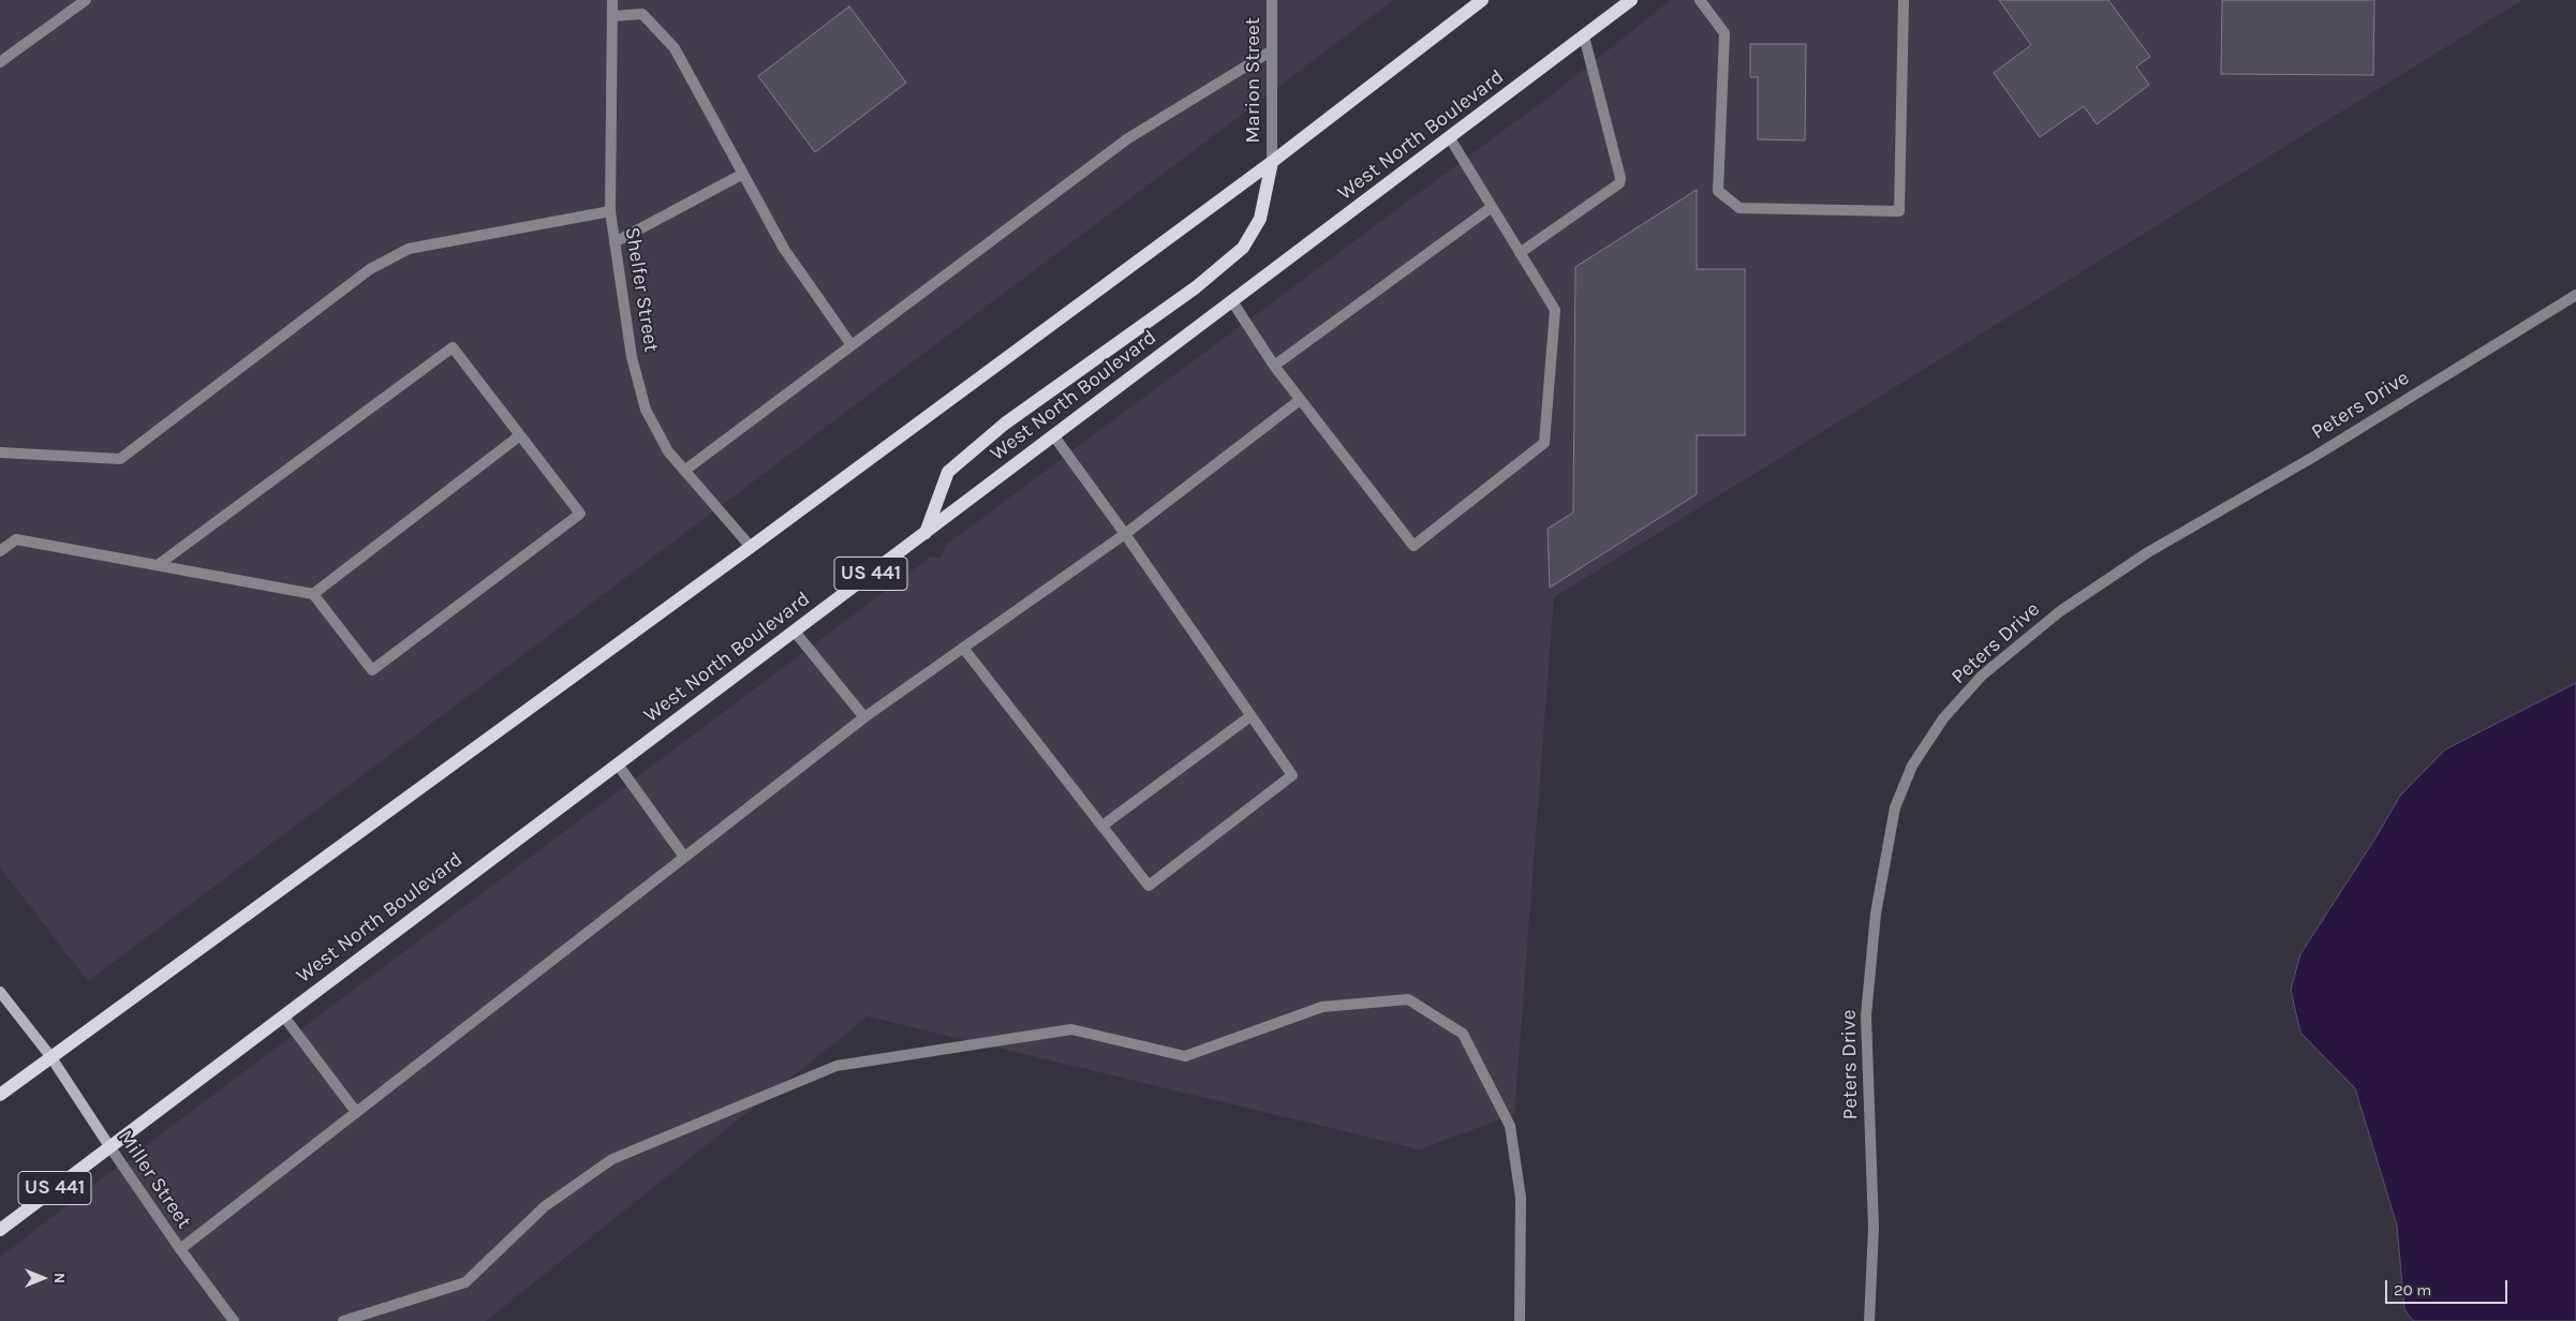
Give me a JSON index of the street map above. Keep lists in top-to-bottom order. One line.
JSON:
{"streets":{"main road":["West North Boulevard","US 441"],"street":["Marion Street","Shelfer Street","Peters Drive","Miller Street"]},"crossings":[["West North Boulevard","Miller Street"]],"scale_bar":"20 m","north":"right"}
